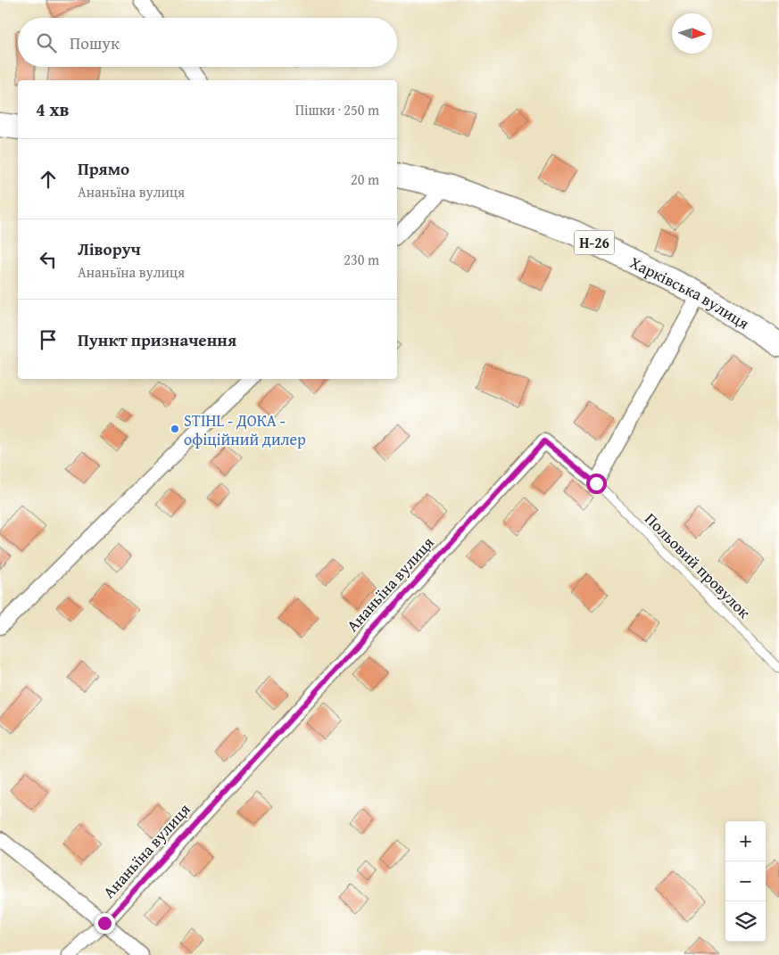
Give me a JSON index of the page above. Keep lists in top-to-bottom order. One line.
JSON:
{"streets":{"main road":["Н-26","Харківська вулиця"],"street":["Ананьїна вулиця"],"lane":["Польовий провулок"]},"crossings":[["Польовий провулок","Ананьїна вулиця"]],"places":["STIHL - ДОКА - офіційний дилер"],"north":"right","page":{"search":"Пошук","heading":["4 хв","Пішки · 250 m"],"list":[["Прямо","Ананьїна вулиця","20 m"],["Ліворуч","Ананьїна вулиця","230 m"],"Пункт призначення"],"map_buttons":["+","−"]}}
